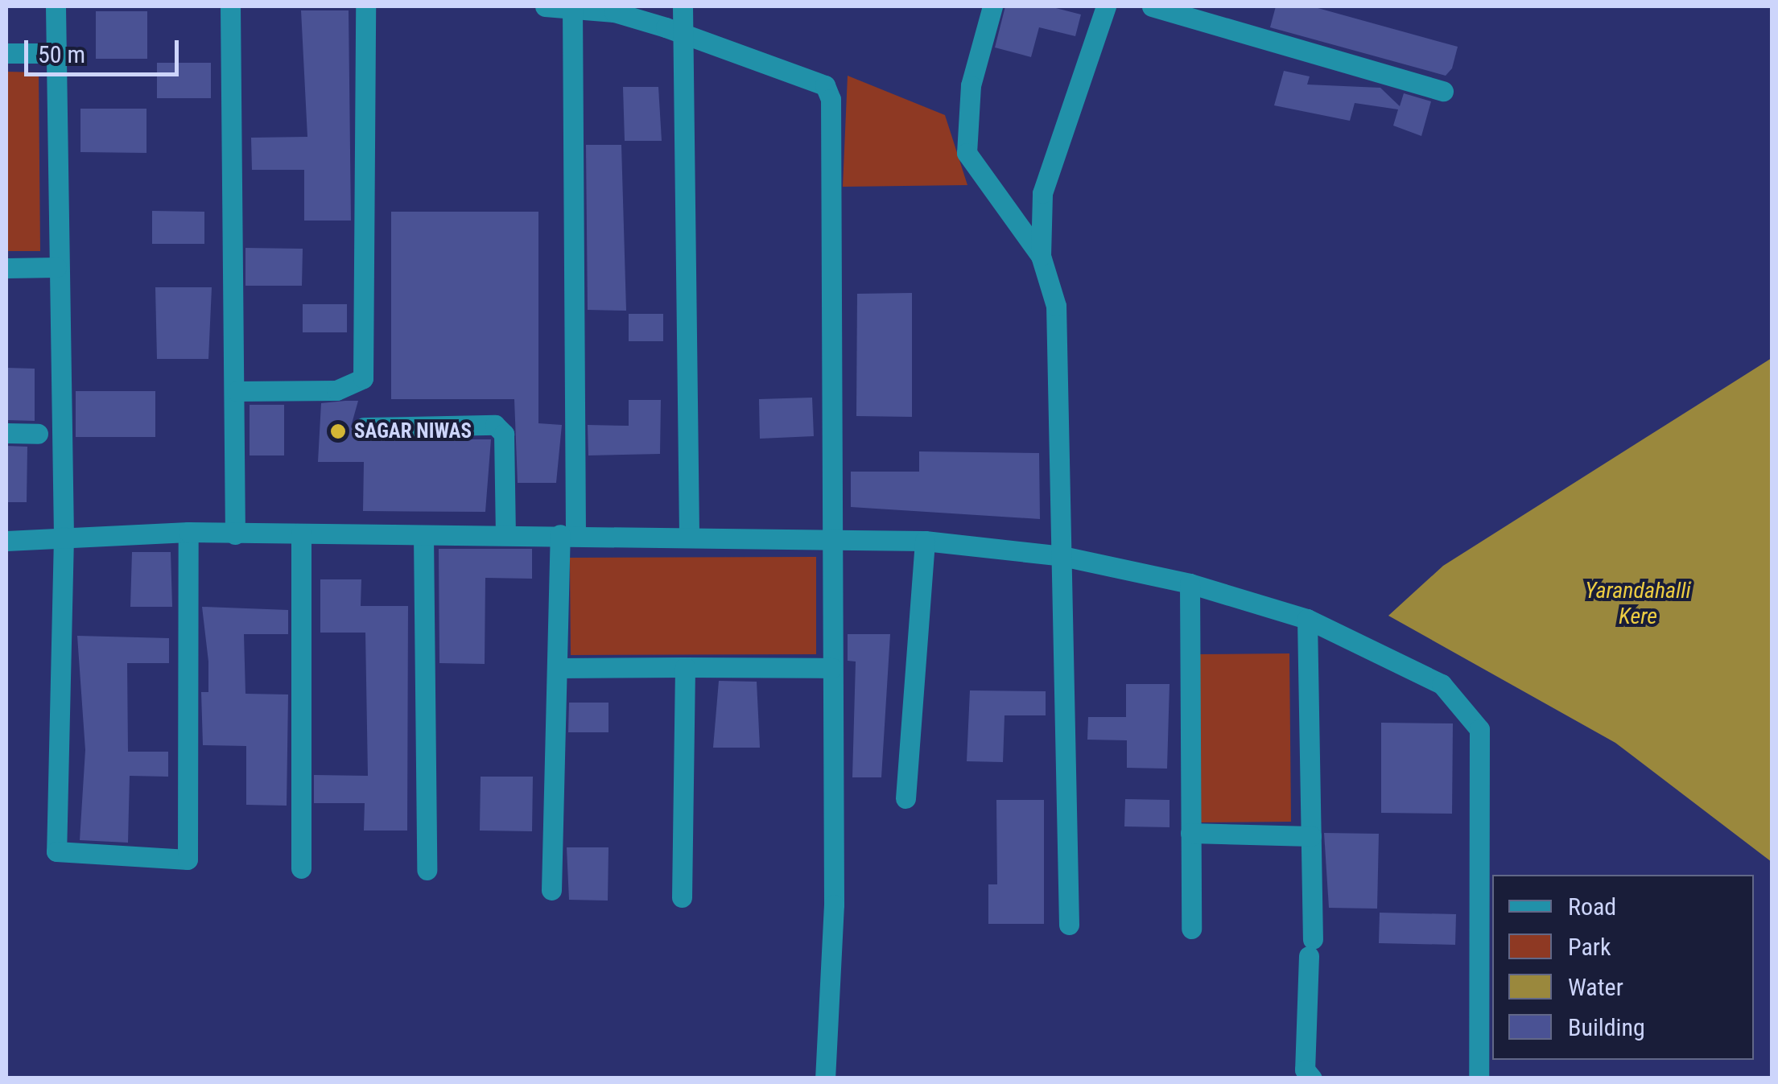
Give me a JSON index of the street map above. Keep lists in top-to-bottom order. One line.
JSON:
{"water":["Yarandahalli Kere"],"places":["SAGAR NIWAS"],"legend":["Road","Park","Water","Building"],"scale_bar":"50 m"}
